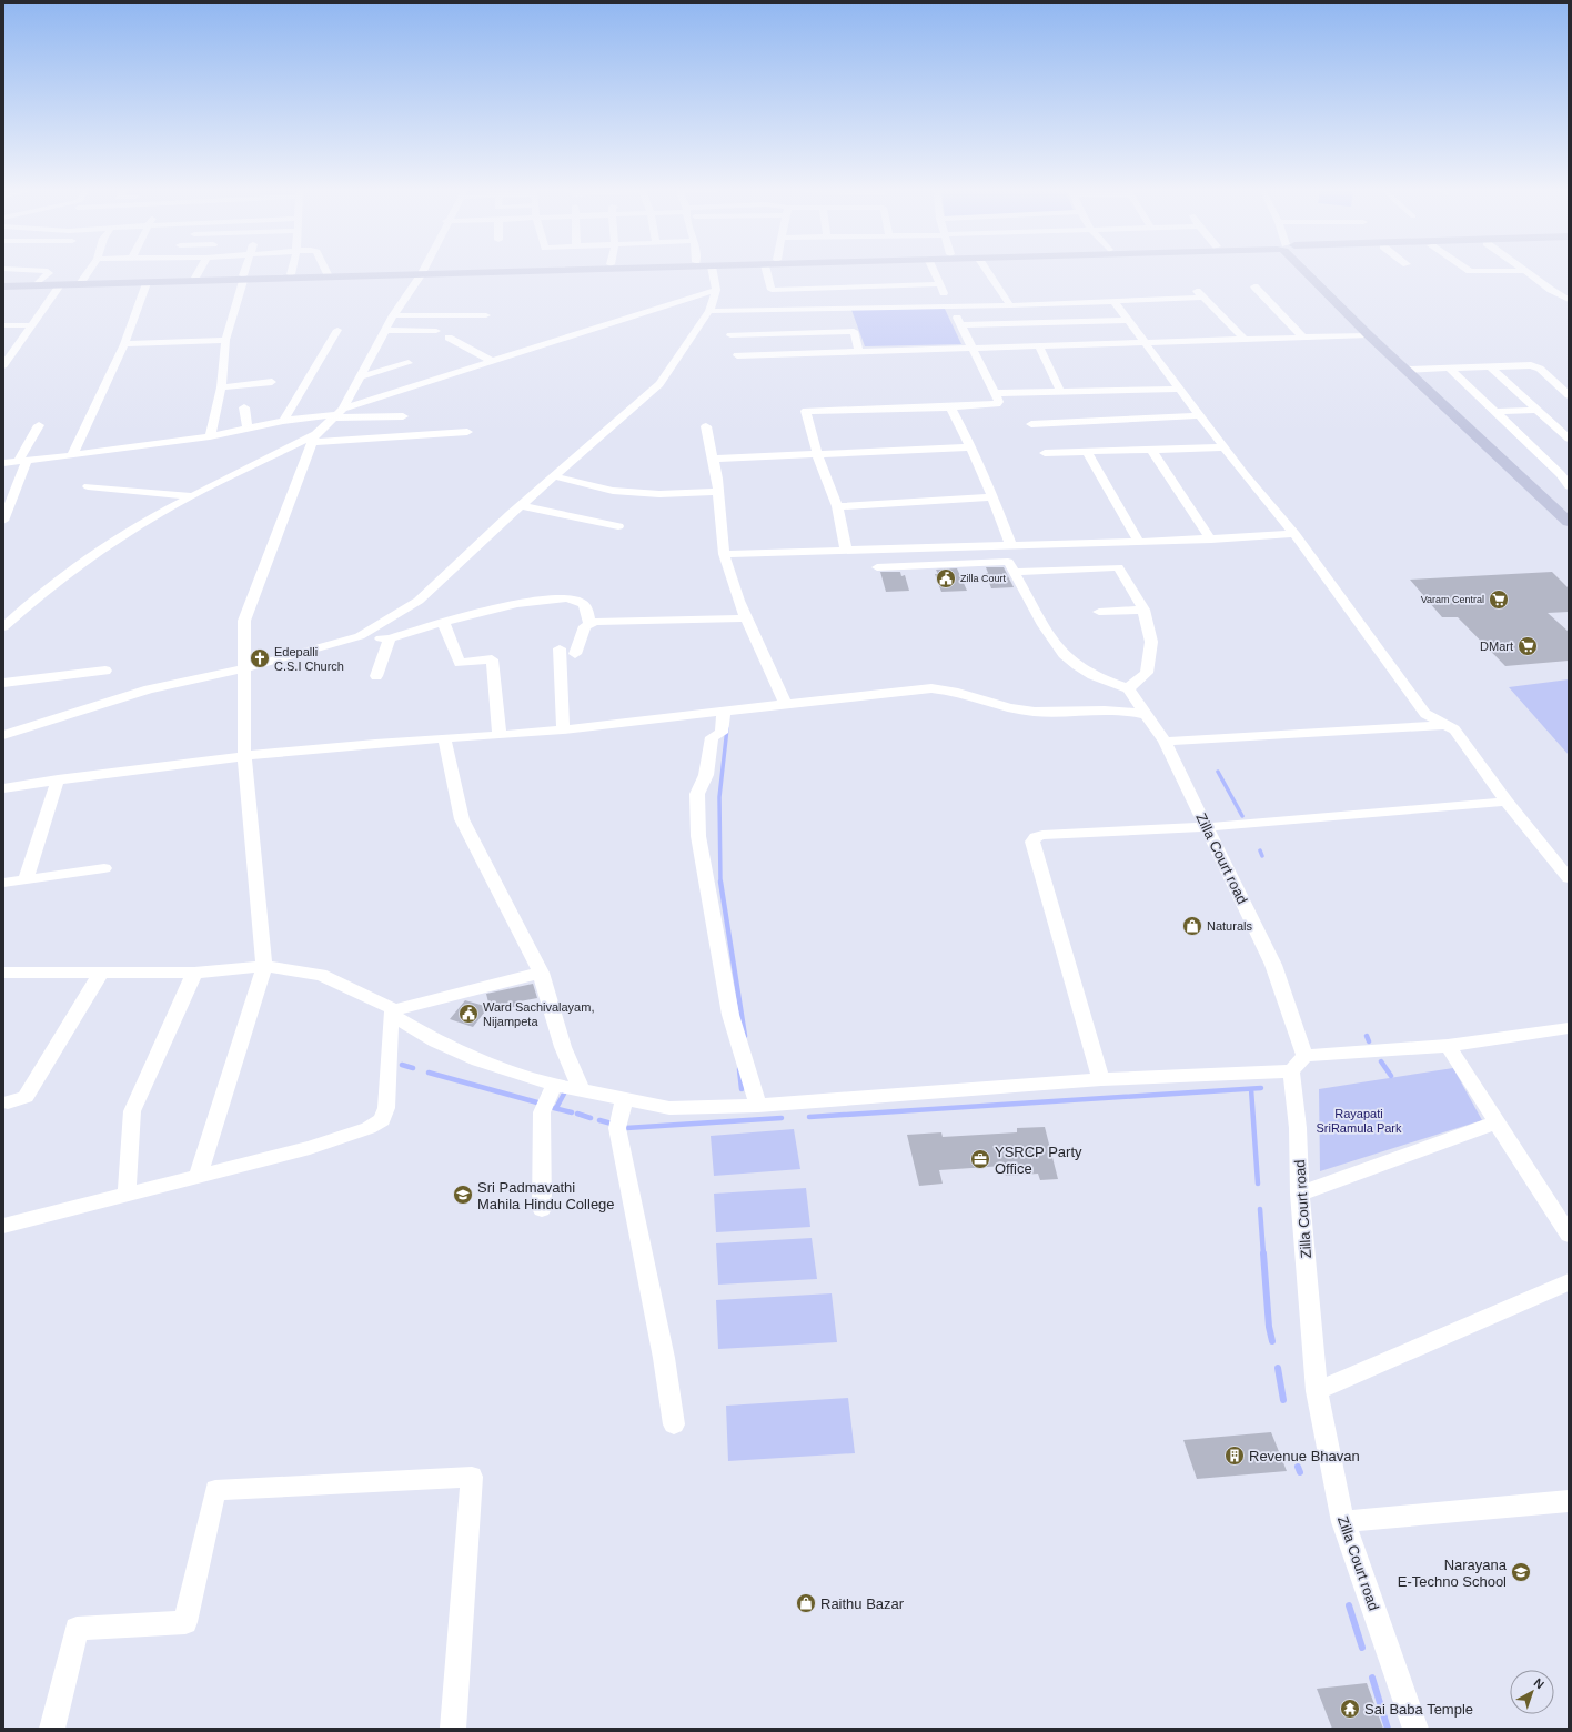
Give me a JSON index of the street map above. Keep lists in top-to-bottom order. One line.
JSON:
{"streets":{"street":["Zilla Court road"]},"parks":["Rayapati SriRamula Park"],"places":{"public building":["Zilla Court","Ward Sachivalayam, Nijampeta"],"supermarket":["Varam Central","DMart"],"church":["Edepalli C.S.I Church"],"shop":["Naturals","Raithu Bazar"],"office":["YSRCP Party Office"],"school or university":["Sri Padmavathi Mahila Hindu College","Narayana E-Techno School"],"building":["Revenue Bhavan"],"temple":["Sai Baba Temple"]},"north":"top right"}
